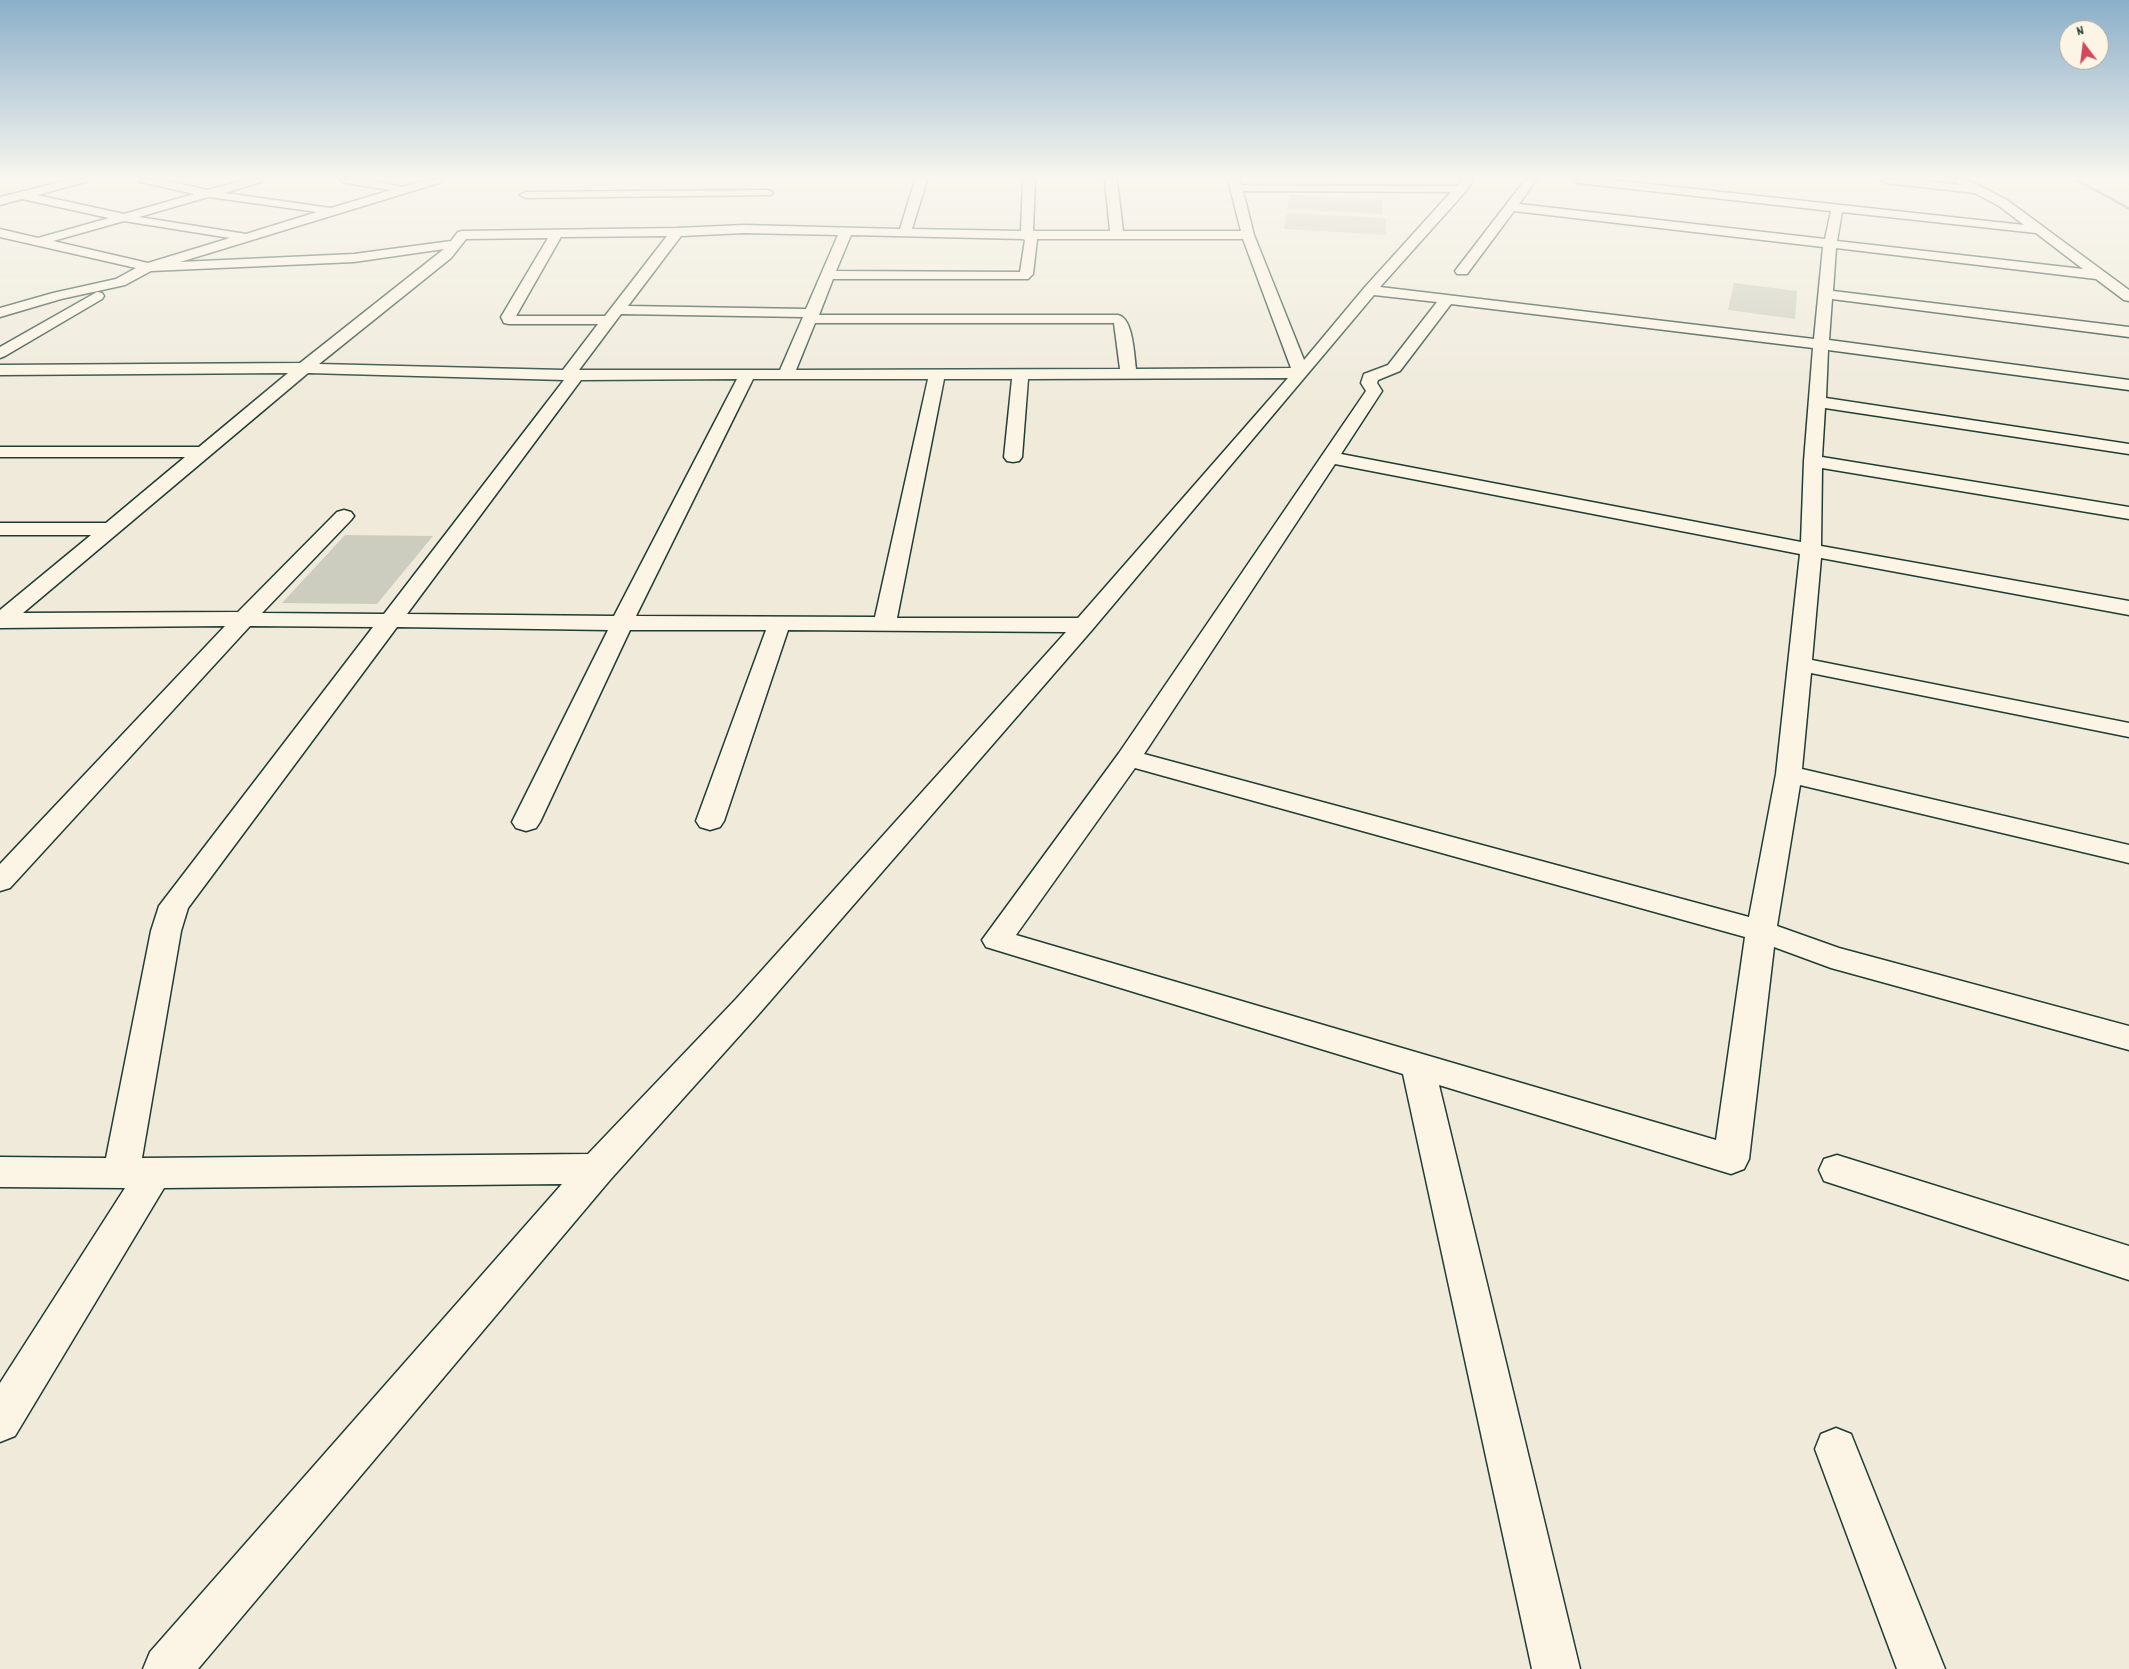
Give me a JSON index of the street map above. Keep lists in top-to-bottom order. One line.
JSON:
{"north":"top"}
